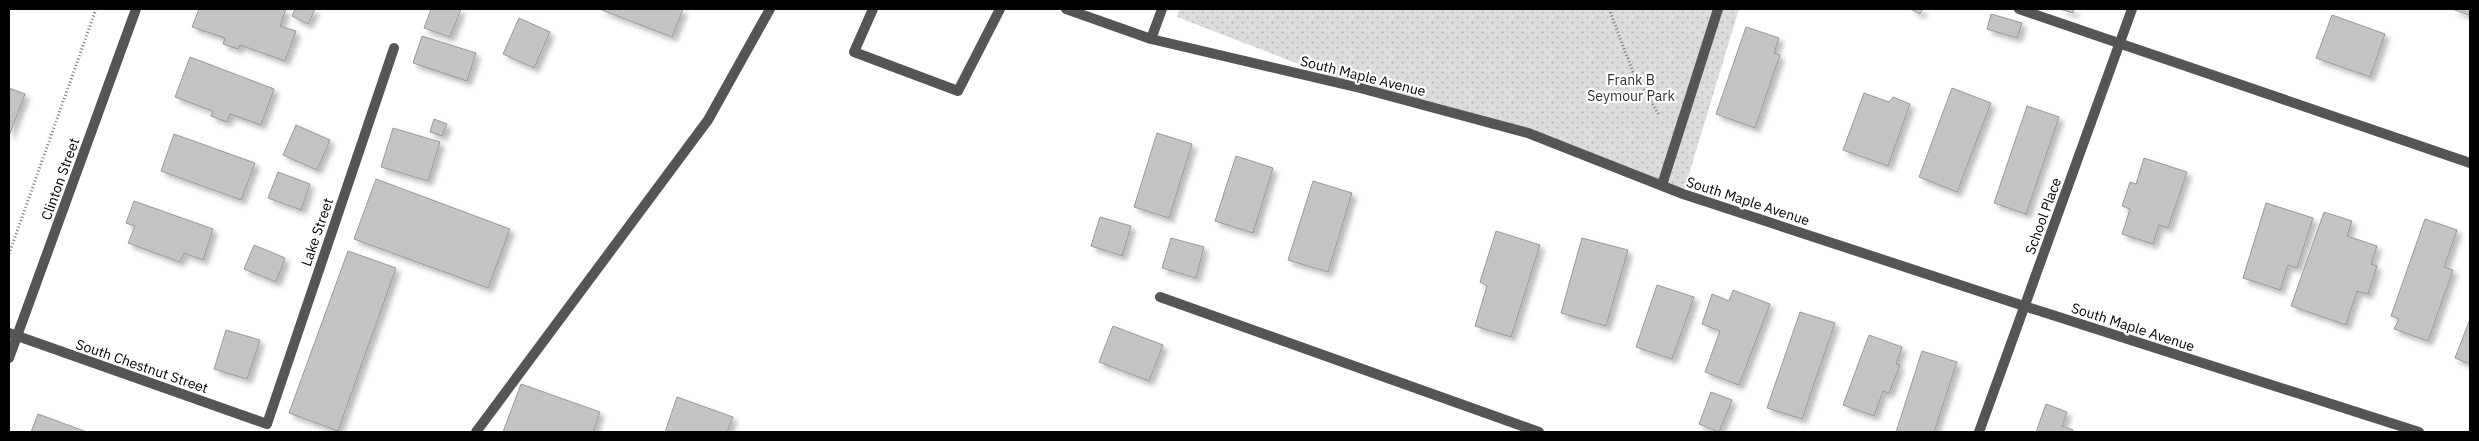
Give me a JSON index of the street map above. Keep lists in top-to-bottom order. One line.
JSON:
{"streets":{"street":["South Maple Avenue","Clinton Street","School Place","Lake Street","South Chestnut Street"]},"crossings":[["South Maple Avenue","School Place"],["Clinton Street","South Chestnut Street"],["Lake Street","South Chestnut Street"]],"parks":["Frank B Seymour Park"]}
